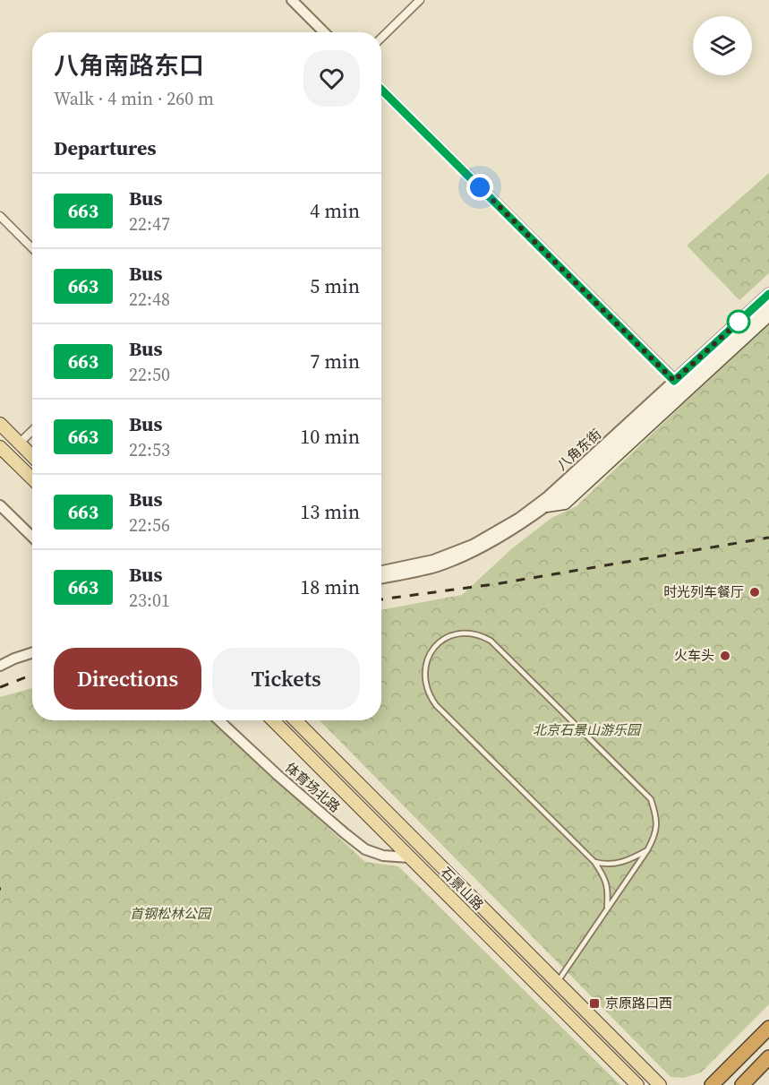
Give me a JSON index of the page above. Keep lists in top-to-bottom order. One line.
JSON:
{"streets":{"main road":["八角东街","石景山路"],"street":["体育场北路"]},"crossings":[["体育场北路","石景山路"]],"parks":["北京石景山游乐园","首钢松林公园"],"places":{"other":["时光列车餐厅","火车头"],"transit":["京原路口西"]},"lines":["bus line 663"],"page":{"heading":[["八角南路东口","Walk · 4 min · 260 m"],"Departures"],"list":[{"mark":"663","name":"Bus","note":"22:47","value":"4 min"},{"mark":"663","name":"Bus","note":"22:48","value":"5 min"},{"mark":"663","name":"Bus","note":"22:50","value":"7 min"},{"mark":"663","name":"Bus","note":"22:53","value":"10 min"},{"mark":"663","name":"Bus","note":"22:56","value":"13 min"},{"mark":"663","name":"Bus","note":"23:01","value":"18 min"}],"buttons":["Directions","Tickets"]}}
